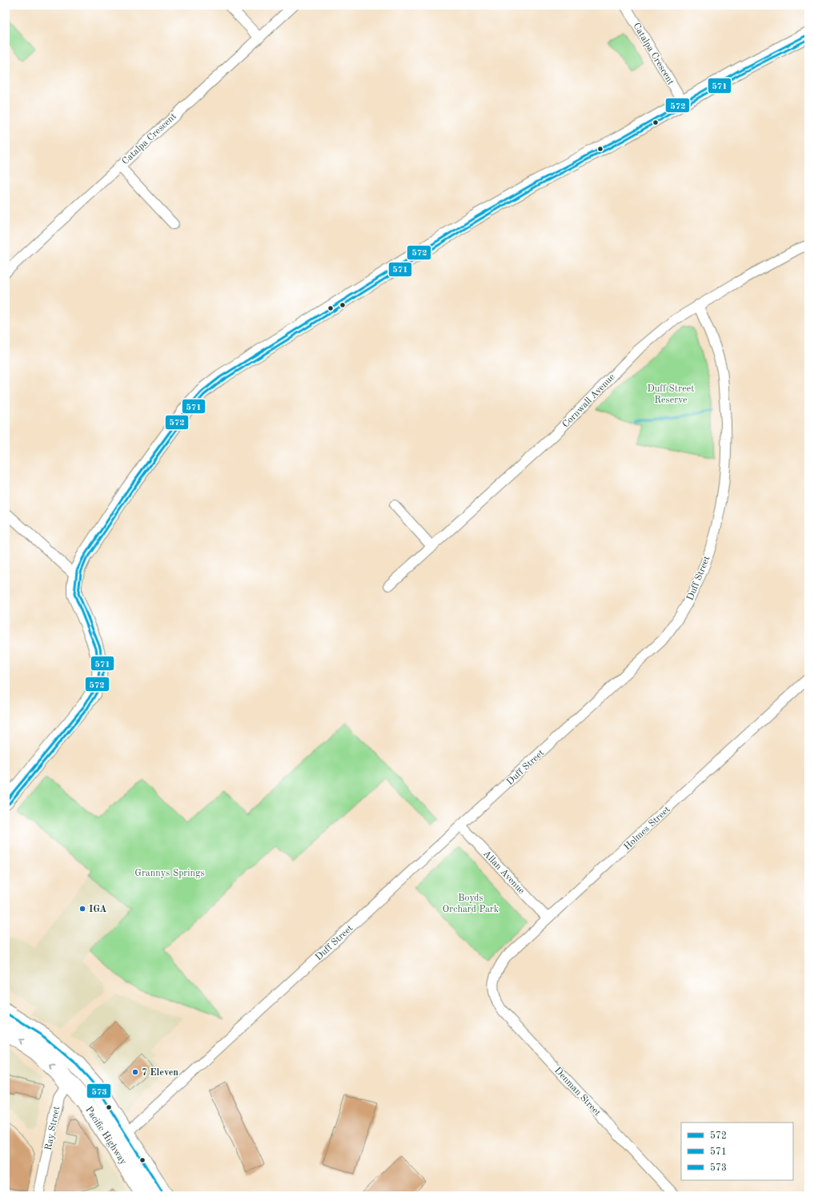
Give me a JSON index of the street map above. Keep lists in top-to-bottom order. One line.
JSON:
{"streets":{"highway":["Pacific Highway"],"street":["Catalpa Crescent","Cornwall Avenue","Duff Street","Holmes Street","Allan Avenue","Denman Street","Ray Street"]},"crossings":[["Cornwall Avenue","Duff Street"],["Duff Street","Allan Avenue"],["Duff Street","Pacific Highway"],["Holmes Street","Allan Avenue"],["Holmes Street","Denman Street"],["Ray Street","Pacific Highway"]],"parks":["Duff Street Reserve","Grannys Springs","Boyds Orchard Park"],"places":["IGA","7 Eleven"],"lines":["transit line 572","transit line 571","transit line 573"],"legend":["572","571","573"]}
